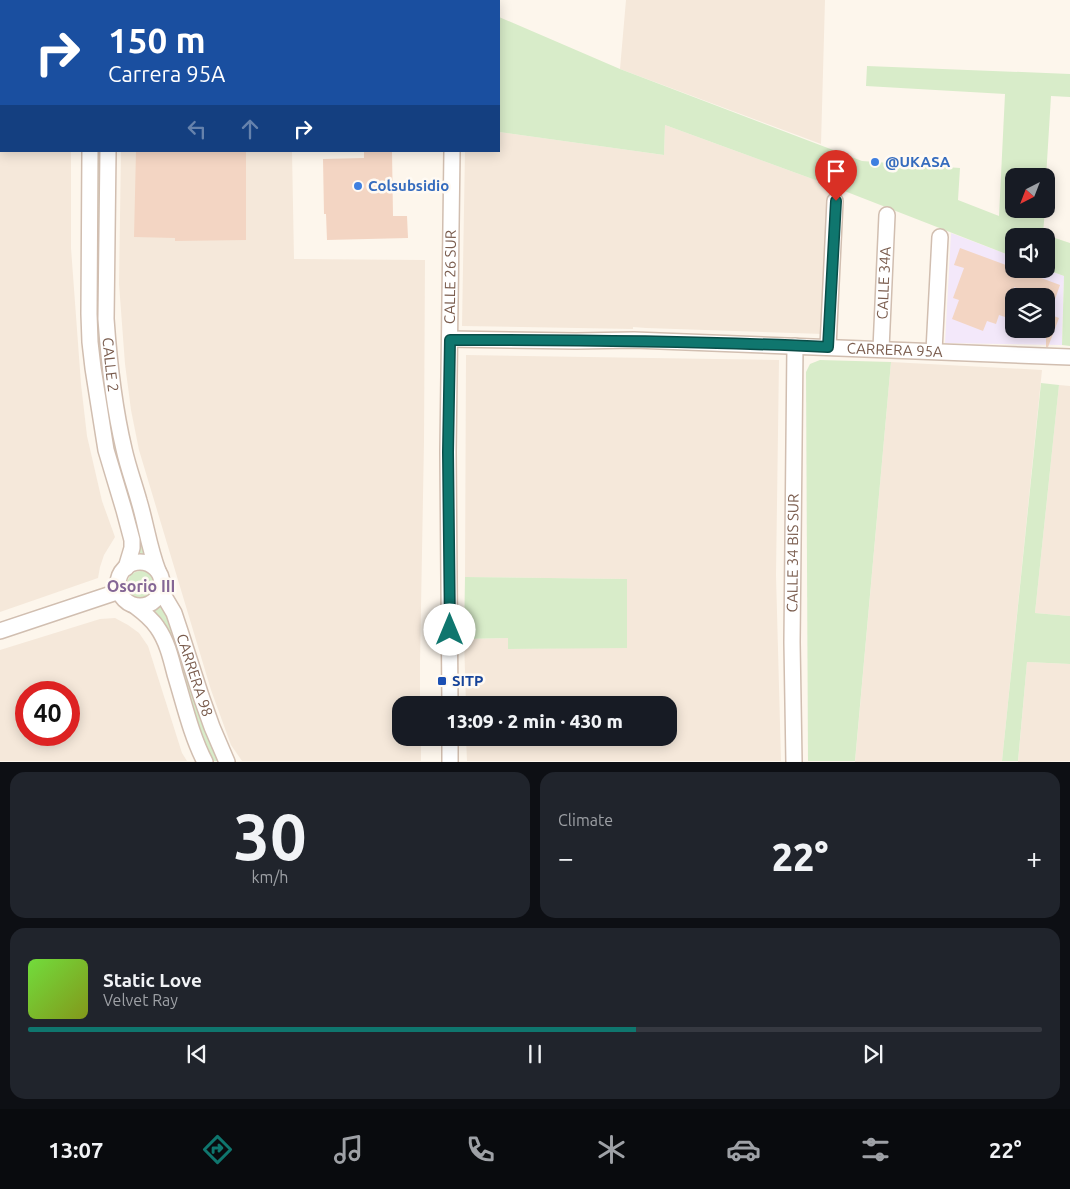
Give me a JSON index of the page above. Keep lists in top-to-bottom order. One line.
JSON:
{"streets":{"street":["CALLE 26 SUR","CALLE 34A","CARRERA 95A","CALLE 2","CALLE 34 BIS SUR","CARRERA 98"]},"crossings":[["CALLE 26 SUR","CARRERA 95A"],["CALLE 34A","CARRERA 95A"],["CARRERA 95A","CALLE 34 BIS SUR"],["CALLE 2","CARRERA 98"]],"districts":["Osorio III"],"places":{"other":["@UKASA","Colsubsidio"],"transit":["SITP"]},"north":"bottom left","page":{"turn":["150 m","Carrera 95A"],"limit":"40","trip":"13:09 · 2 min · 430 m","tile":[["30","km/h"],"Climate"],"heat":["−","22°","+"],"song":["Static Love","Velvet Ray"],"tabs":["13:07","22°"]}}
